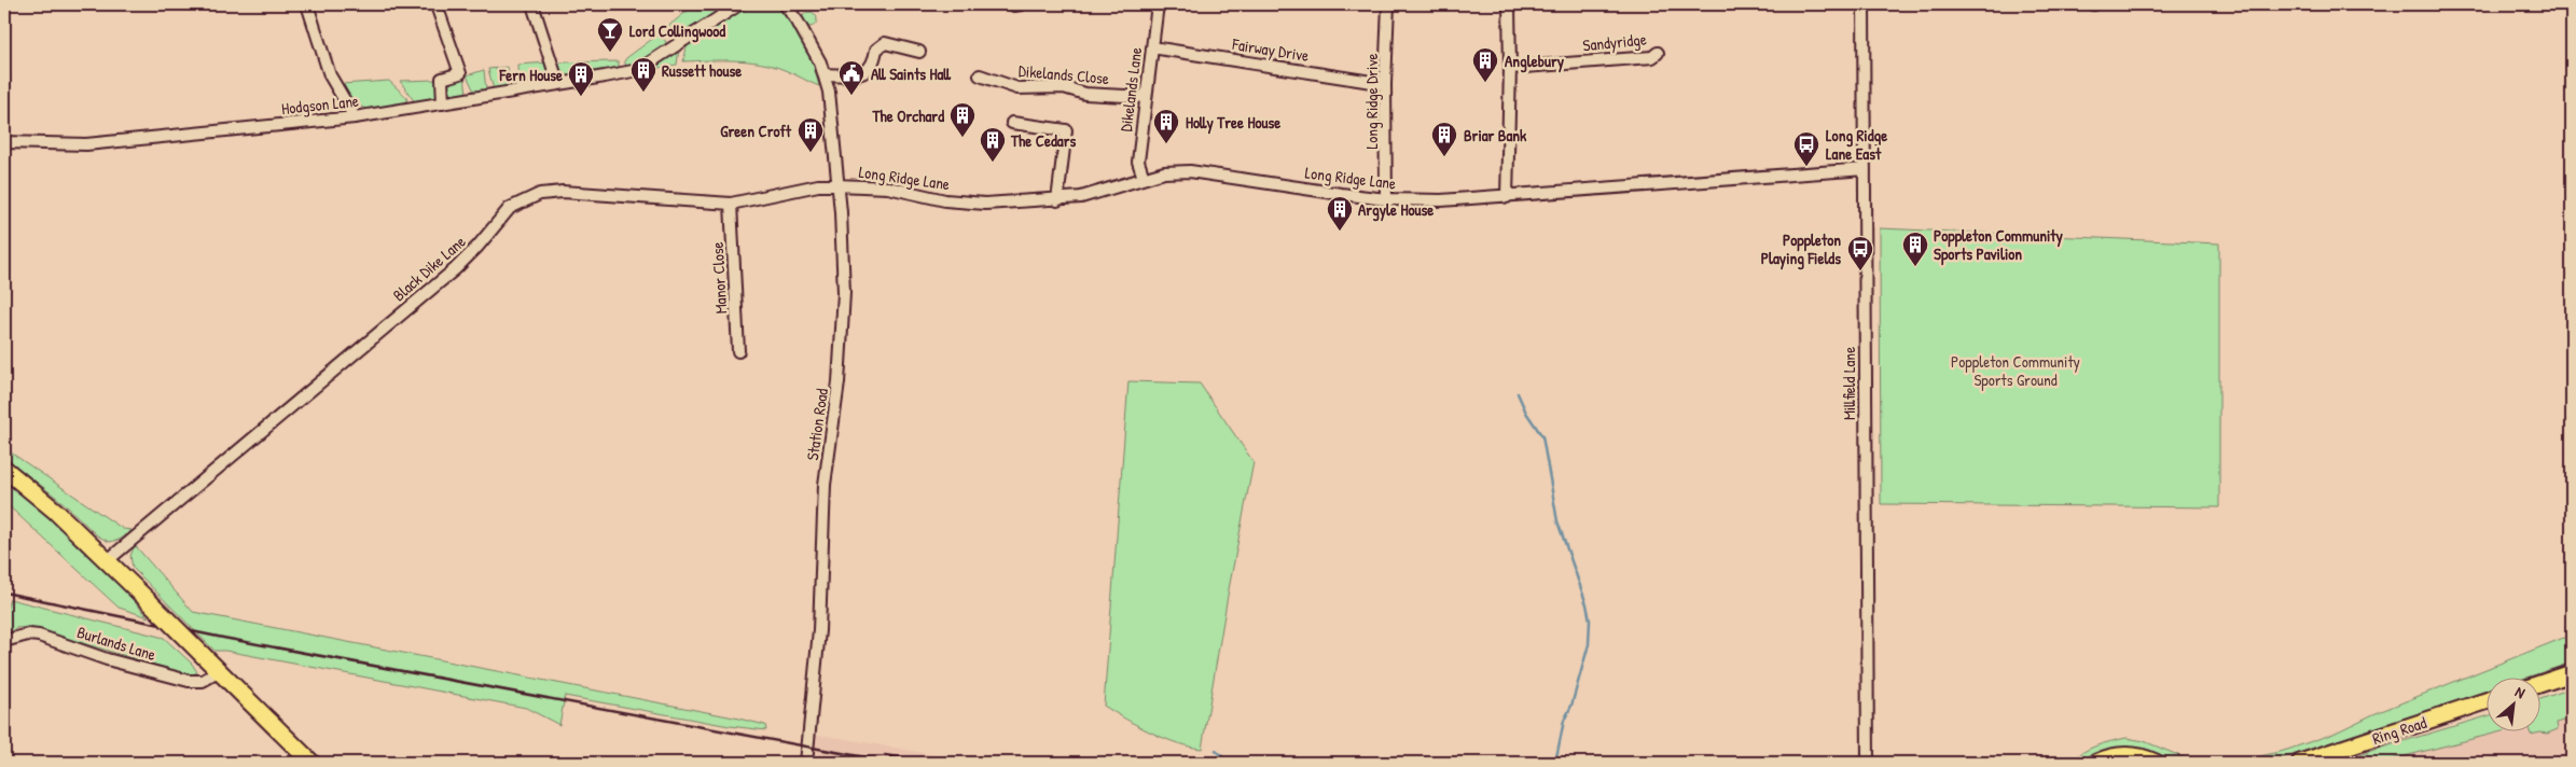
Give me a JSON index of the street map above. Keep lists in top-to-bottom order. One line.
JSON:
{"streets":{"highway":["Ring Road"],"street":["Sandyridge","Fairway Drive","Dikelands Close","Dikelands Lane","Long Ridge Drive","Hodgson Lane","Long Ridge Lane","Black Dike Lane","Manor Close","Millfield Lane","Station Road","Burlands Lane"]},"crossings":[["Fairway Drive","Dikelands Lane"],["Fairway Drive","Long Ridge Drive"],["Dikelands Close","Dikelands Lane"],["Dikelands Lane","Long Ridge Lane"],["Long Ridge Drive","Long Ridge Lane"],["Long Ridge Lane","Black Dike Lane"],["Long Ridge Lane","Millfield Lane"],["Long Ridge Lane","Station Road"],["Black Dike Lane","Manor Close"],["Black Dike Lane","Station Road"]],"parks":["Poppleton Community Sports Ground"],"places":{"bar":["Lord Collingwood"],"building":["Anglebury","Russett house","Fern House","The Orchard","Holly Tree House","Green Croft","Briar Bank","The Cedars","Argyle House","Poppleton Community Sports Pavilion"],"public building":["All Saints Hall"],"bus stop":["Long Ridge Lane East","Poppleton Playing Fields"]},"north":"top right"}
